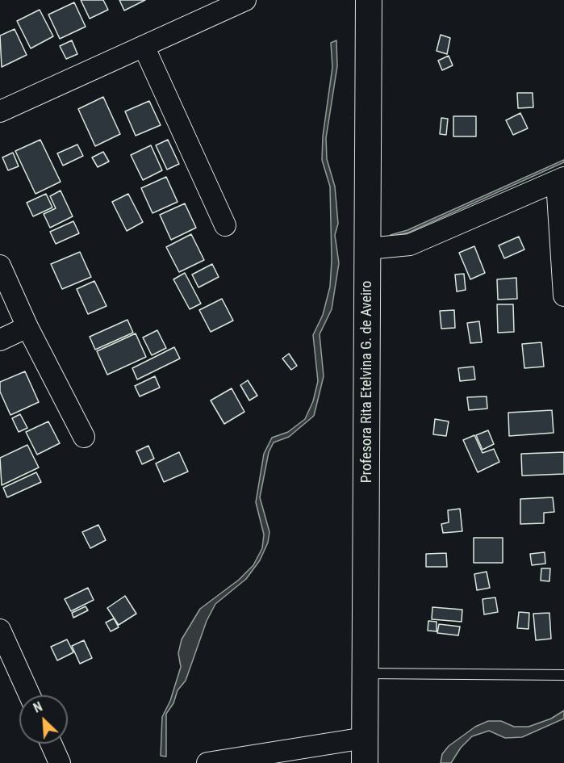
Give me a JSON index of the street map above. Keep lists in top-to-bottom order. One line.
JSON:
{"streets":{"street":["Profesora Rita Etelvina G. de Aveiro"]},"north":"top left"}
